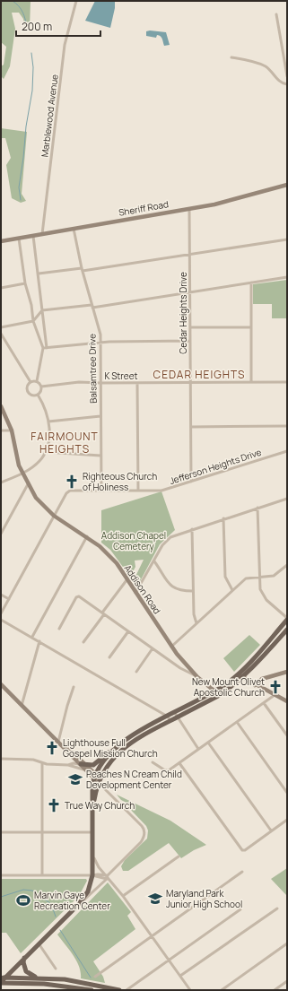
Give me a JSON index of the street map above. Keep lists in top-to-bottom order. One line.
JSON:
{"streets":{"main road":["Sheriff Road","Addison Road"],"street":["Marblewood Avenue","Cedar Heights Drive","Balsamtree Drive","K Street","Jefferson Heights Drive"]},"crossings":[["Marblewood Avenue","Sheriff Road"],["Sheriff Road","Cedar Heights Drive"],["Sheriff Road","Balsamtree Drive"],["Cedar Heights Drive","K Street"],["Cedar Heights Drive","Jefferson Heights Drive"],["Balsamtree Drive","K Street"],["Balsamtree Drive","Jefferson Heights Drive"],["Jefferson Heights Drive","Addison Road"]],"districts":["CEDAR HEIGHTS","FAIRMOUNT HEIGHTS"],"parks":["Addison Chapel Cemetery"],"places":{"church":["Righteous Church of Holiness","New Mount Olivet Apostolic Church","Lighthouse Full Gospel Mission Church","True Way Church"],"school or university":["Peaches N Cream Child Development Center","Maryland Park Junior High School"],"sports":["Marvin Gaye Recreation Center"]},"scale_bar":"200 m"}
